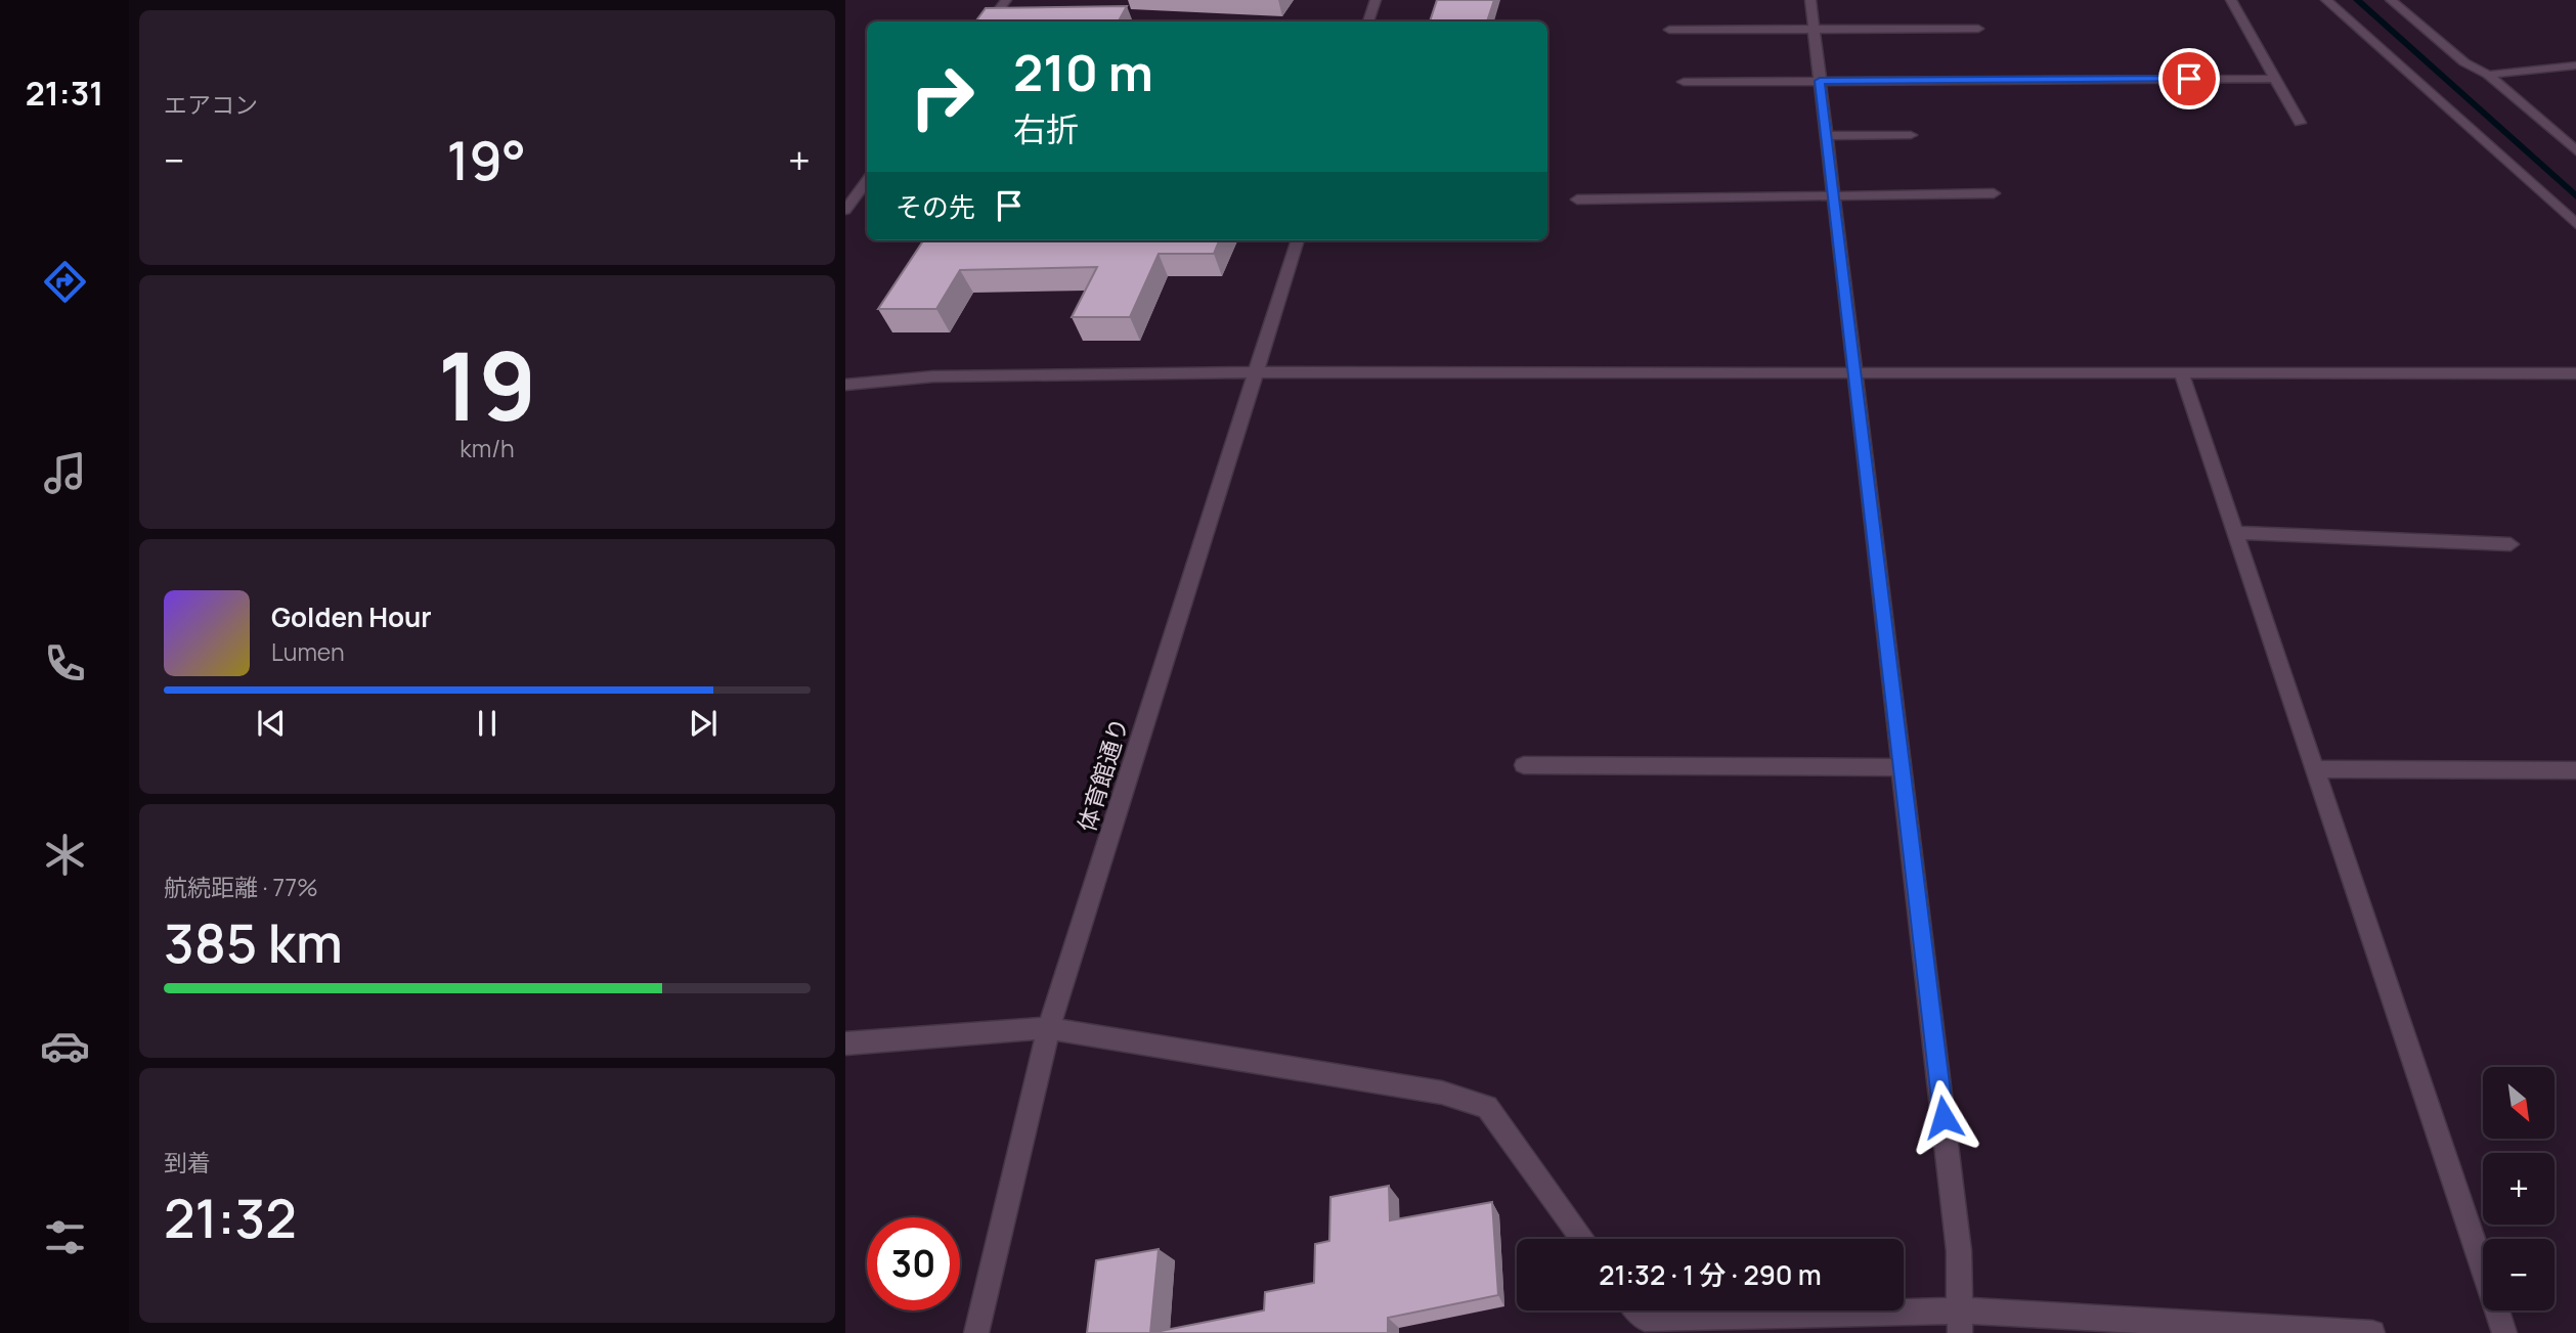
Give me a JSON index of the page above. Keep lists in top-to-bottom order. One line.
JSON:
{"streets":{"street":["体育館通り"]},"north":"bottom right","page":{"tabs":"21:31","tile":["エアコン",["19","km/h"],["航続距離 · 77%","385 km"],["到着","21:32"]],"turn":["210 m","右折"],"heat":["−","19°","+"],"then":"その先","song":["Golden Hour","Lumen"],"map_buttons":["+","−"],"limit":"30","trip":"21:32 · 1 分 · 290 m"}}
